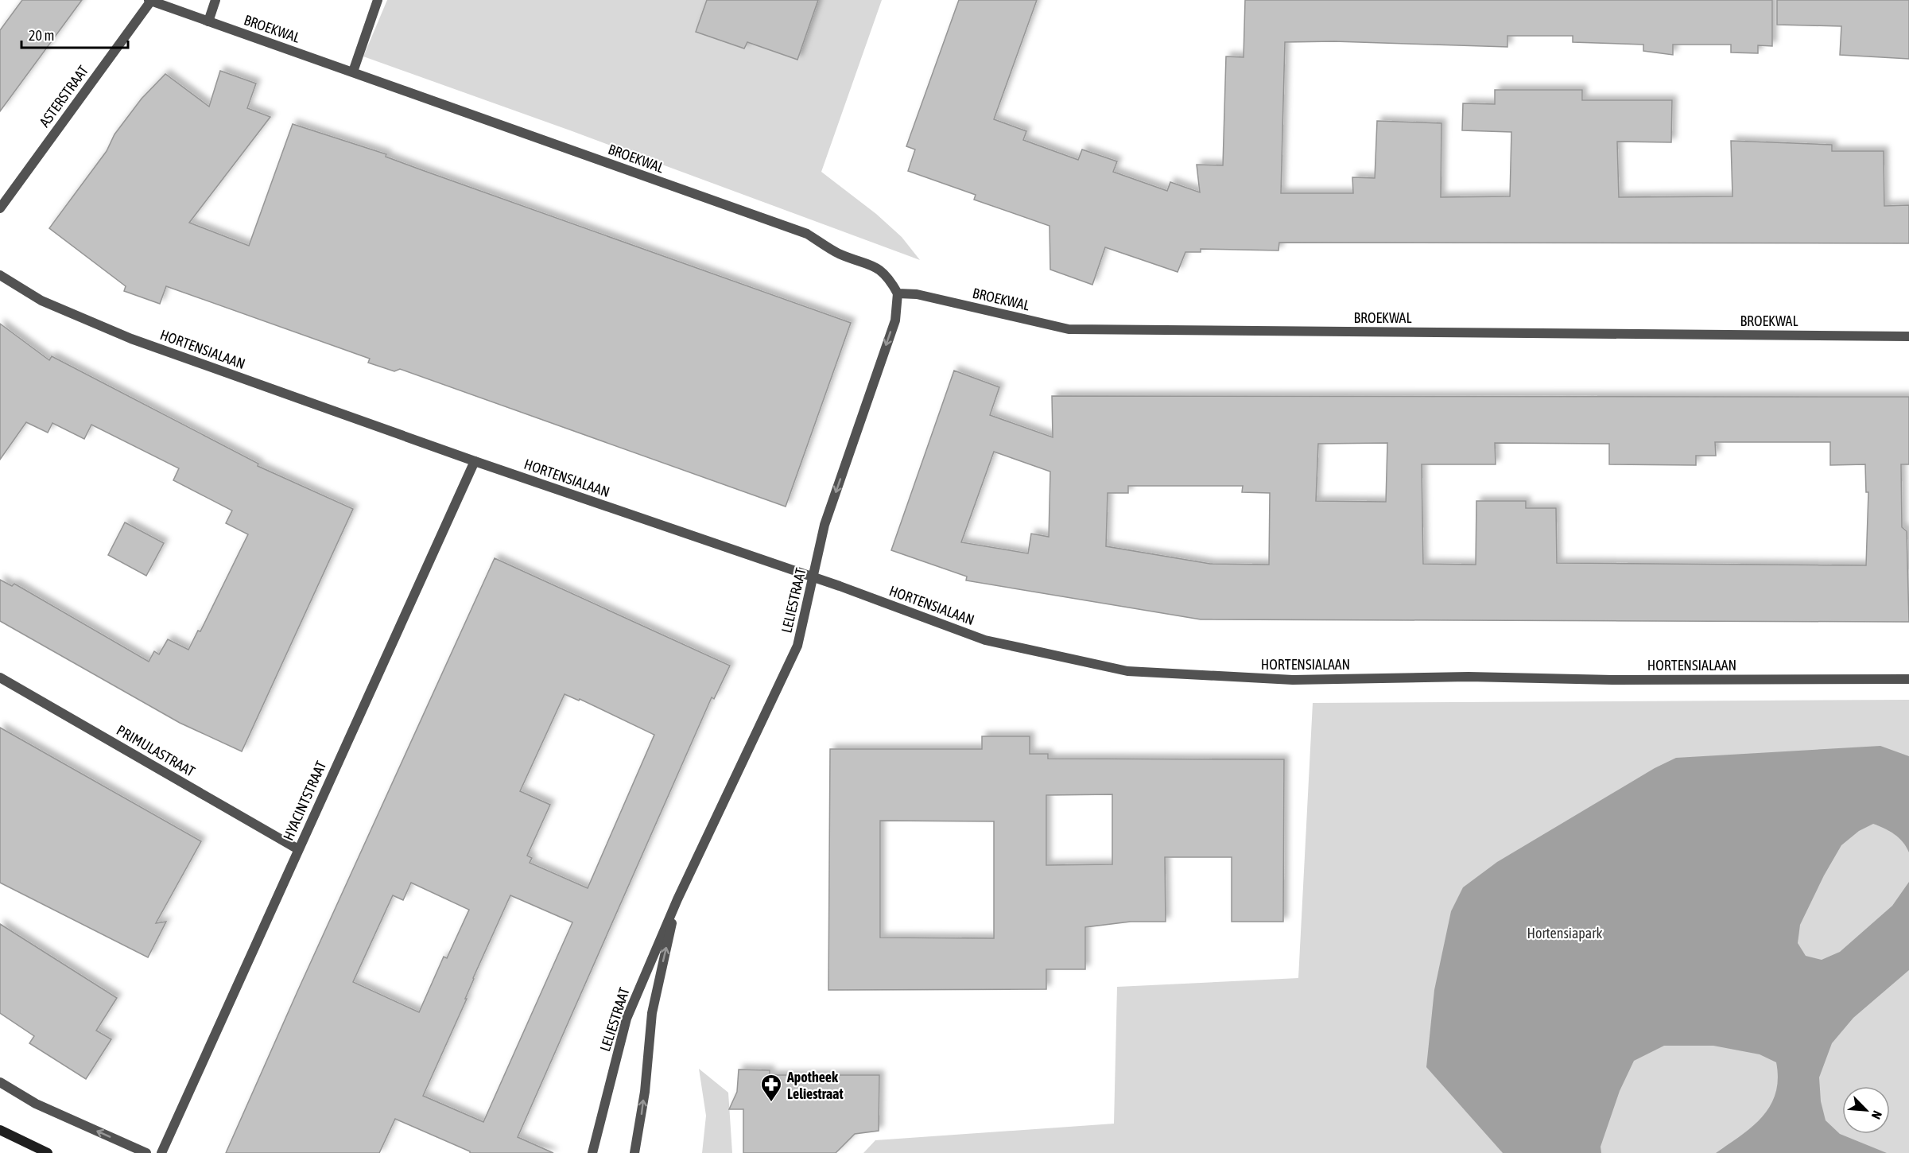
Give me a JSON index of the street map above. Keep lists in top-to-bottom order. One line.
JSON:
{"streets":{"street":["BROEKWAL","ASTERSTRAAT","HORTENSIALAAN","LELIESTRAAT","PRIMULASTRAAT","HYACINTSTRAAT"]},"crossings":[["BROEKWAL","ASTERSTRAAT"],["BROEKWAL","LELIESTRAAT"],["HORTENSIALAAN","LELIESTRAAT"],["HORTENSIALAAN","HYACINTSTRAAT"],["PRIMULASTRAAT","HYACINTSTRAAT"]],"parks":["Hortensiapark"],"places":{"pharmacy":["Apotheek Leliestraat"]},"scale_bar":"20 m","north":"bottom right"}
